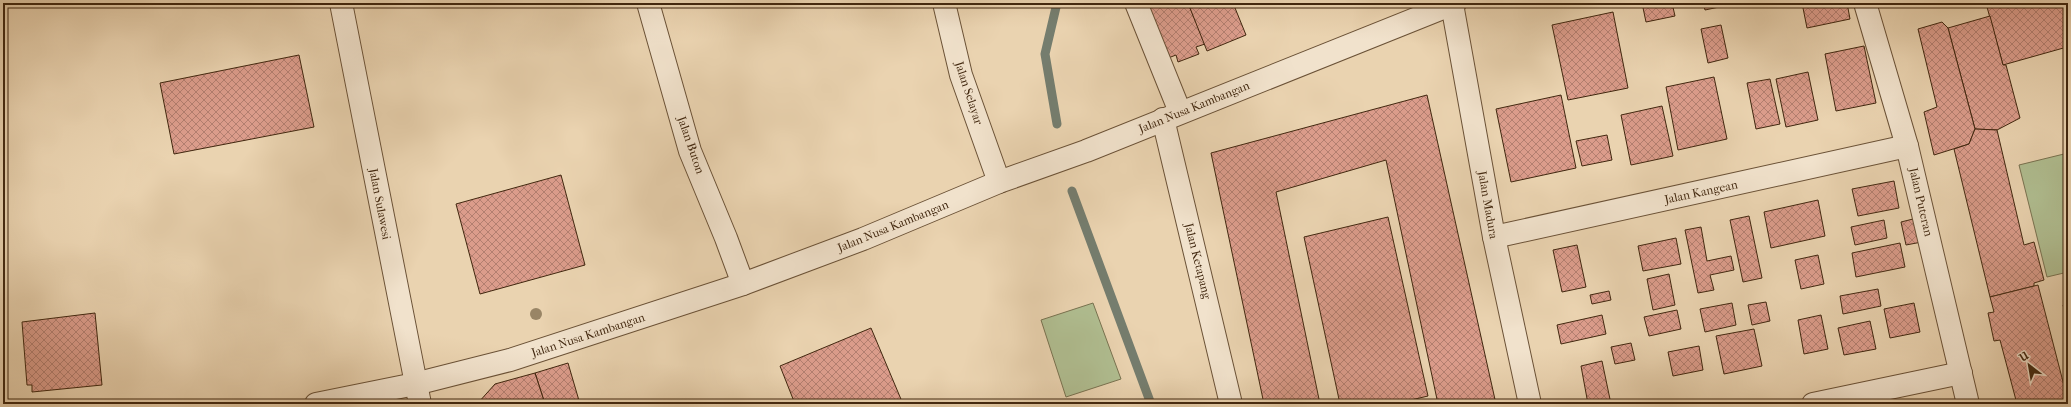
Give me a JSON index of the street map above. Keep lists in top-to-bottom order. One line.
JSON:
{"streets":{"street":["Jalan Selayar","Jalan Nusa Kambangan","Jalan Buton","Jalan Kangean","Jalan Puteran","Jalan Sulawesi","Jalan Madura","Jalan Ketapang"]},"crossings":[["Jalan Selayar","Jalan Nusa Kambangan"],["Jalan Nusa Kambangan","Jalan Buton"],["Jalan Nusa Kambangan","Jalan Sulawesi"],["Jalan Nusa Kambangan","Jalan Madura"],["Jalan Nusa Kambangan","Jalan Ketapang"],["Jalan Kangean","Jalan Puteran"],["Jalan Kangean","Jalan Madura"]],"north":"top left"}
